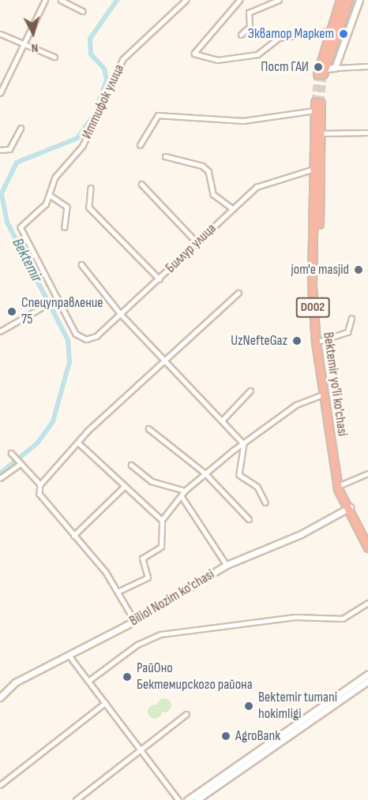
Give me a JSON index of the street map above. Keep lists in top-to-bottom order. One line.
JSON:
{"streets":{"highway":["D002","Bektemir yo'li ko'chasi"],"street":["Иттифок улица","Биллур улица","Biliol Nozim ko'chasi"]},"crossings":[["Иттифок улица","Биллур улица"],["Биллур улица","Bektemir yo'li ko'chasi"],["Bektemir yo'li ko'chasi","Biliol Nozim ko'chasi"]],"water":["Bektemir"],"places":["Экватор Маркет","Пост ГАИ","jom'e masjid","Спецуправление 75","UzNefteGaz","РайОно Бектемирского района","Bektemir tumani hokimligi","AgroBank"],"north":"bottom"}
